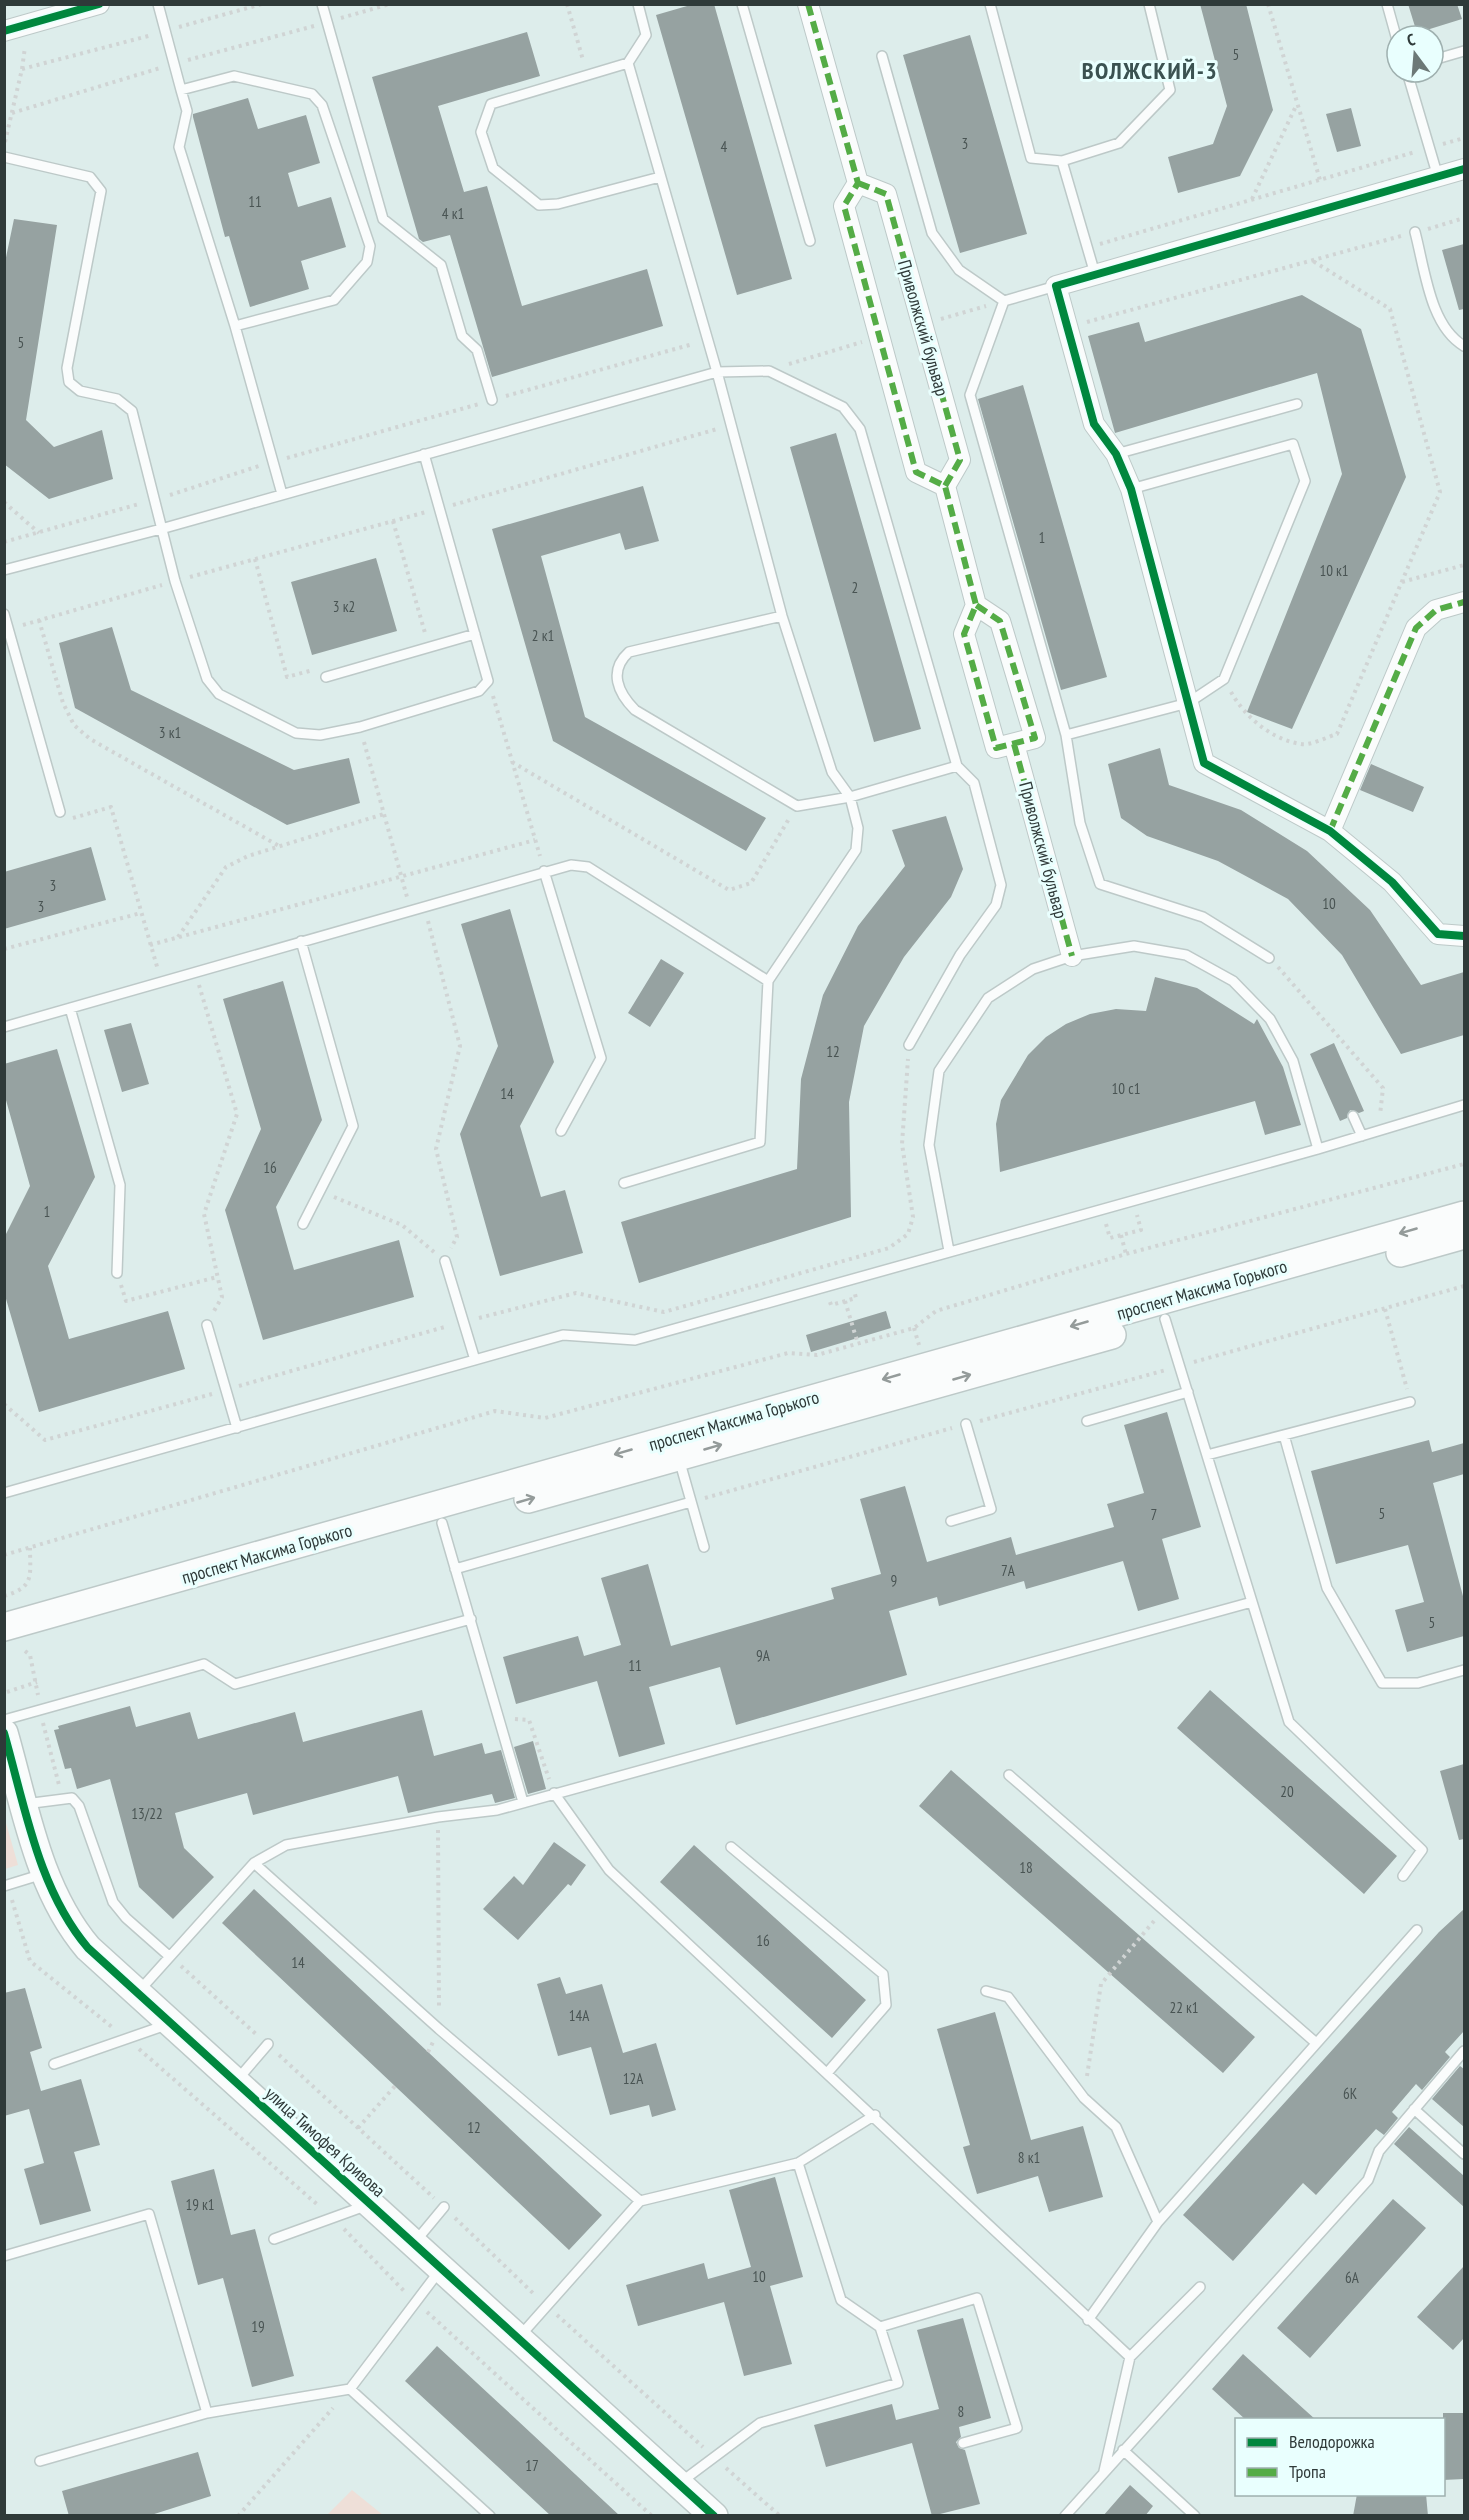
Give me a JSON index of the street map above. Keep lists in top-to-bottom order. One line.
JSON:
{"streets":{"main road":["проспект Максима Горького","улица Тимофея Кривова"],"street":["Приволжский бульвар"]},"districts":["ВОЛЖСКИЙ-3"],"house_numbers":["5","3","4","11","4 к1","5","1","10 к1","2","3 к2","2 к1","3 к1","3","10","3","12","10 с1","14","16","1","5","7","7А","9","5","9А","11","20","13/22","18","16","14","22 к1","14А","12А","6К","12","8 к1","19 к1","10","6А","19","8","17"],"legend":["Велодорожка","Тропа"],"north":"top"}
